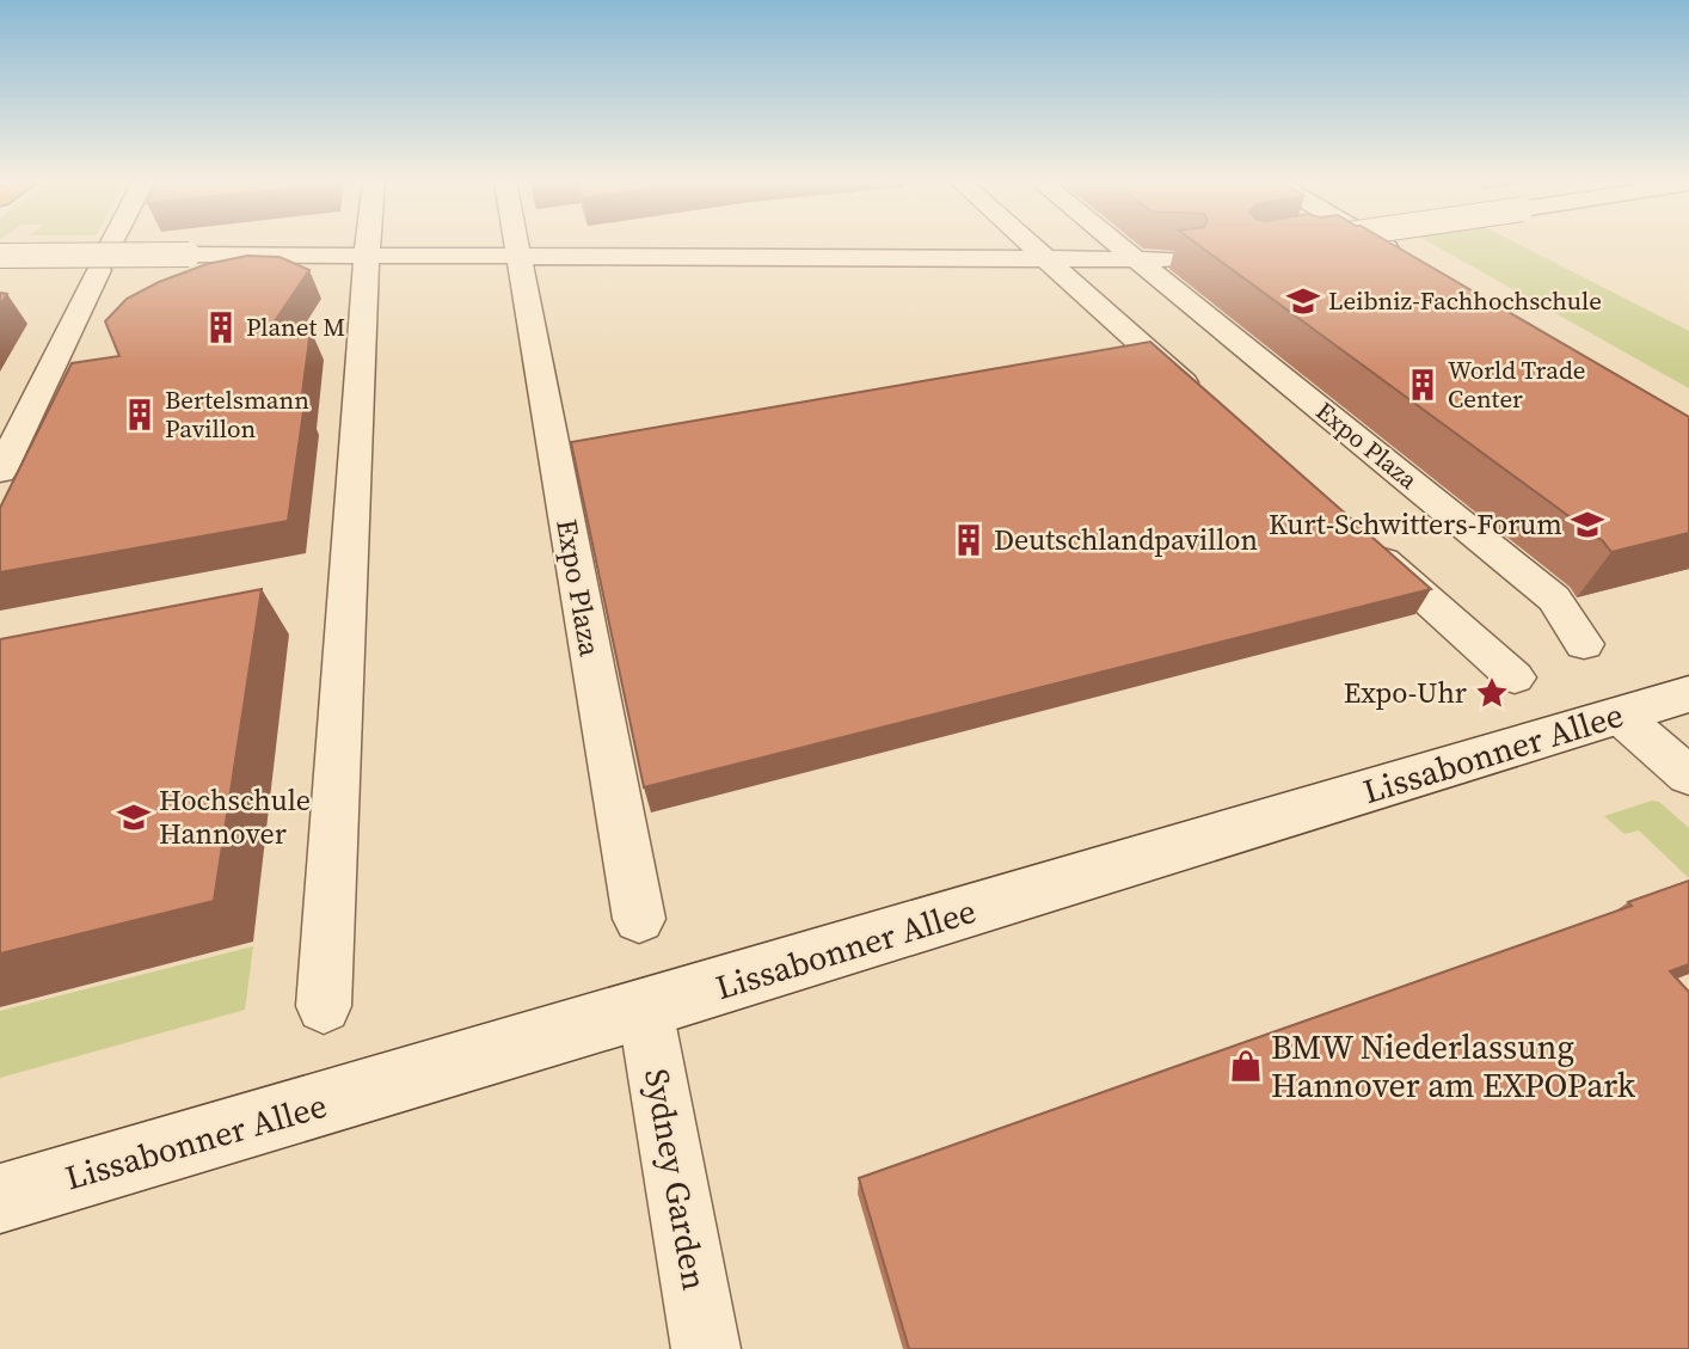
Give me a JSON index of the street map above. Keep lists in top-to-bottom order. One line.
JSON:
{"streets":{"main road":["Lissabonner Allee"],"street":["Expo Plaza","Sydney Garden"]},"crossings":[["Lissabonner Allee","Sydney Garden"]],"places":{"school or university":["Leibniz-Fachhochschule","Kurt-Schwitters-Forum","Hochschule Hannover"],"building":["Planet M","World Trade Center","Bertelsmann Pavillon","Deutschlandpavillon"],"place":["Expo-Uhr"],"shop":["BMW Niederlassung Hannover am EXPOPark"]}}
